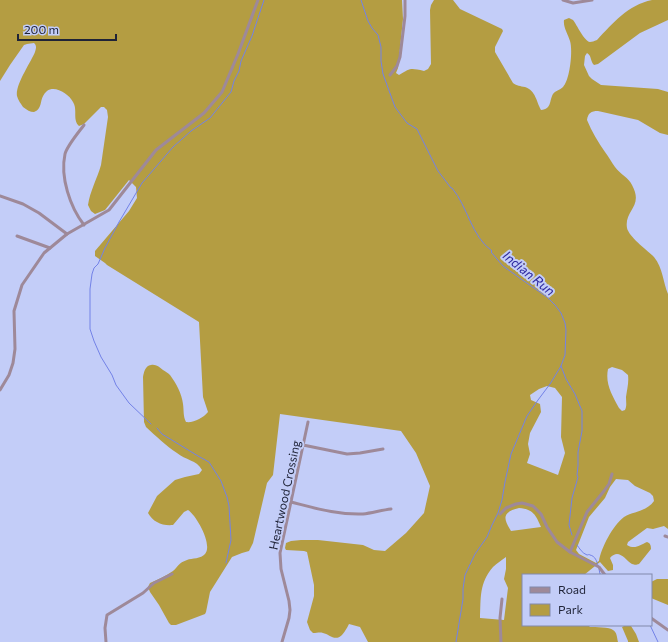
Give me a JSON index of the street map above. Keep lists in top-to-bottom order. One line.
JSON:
{"streets":{"street":["Heartwood Crossing"]},"water":["Indian Run"],"legend":["Road","Park"],"scale_bar":"200 m"}
